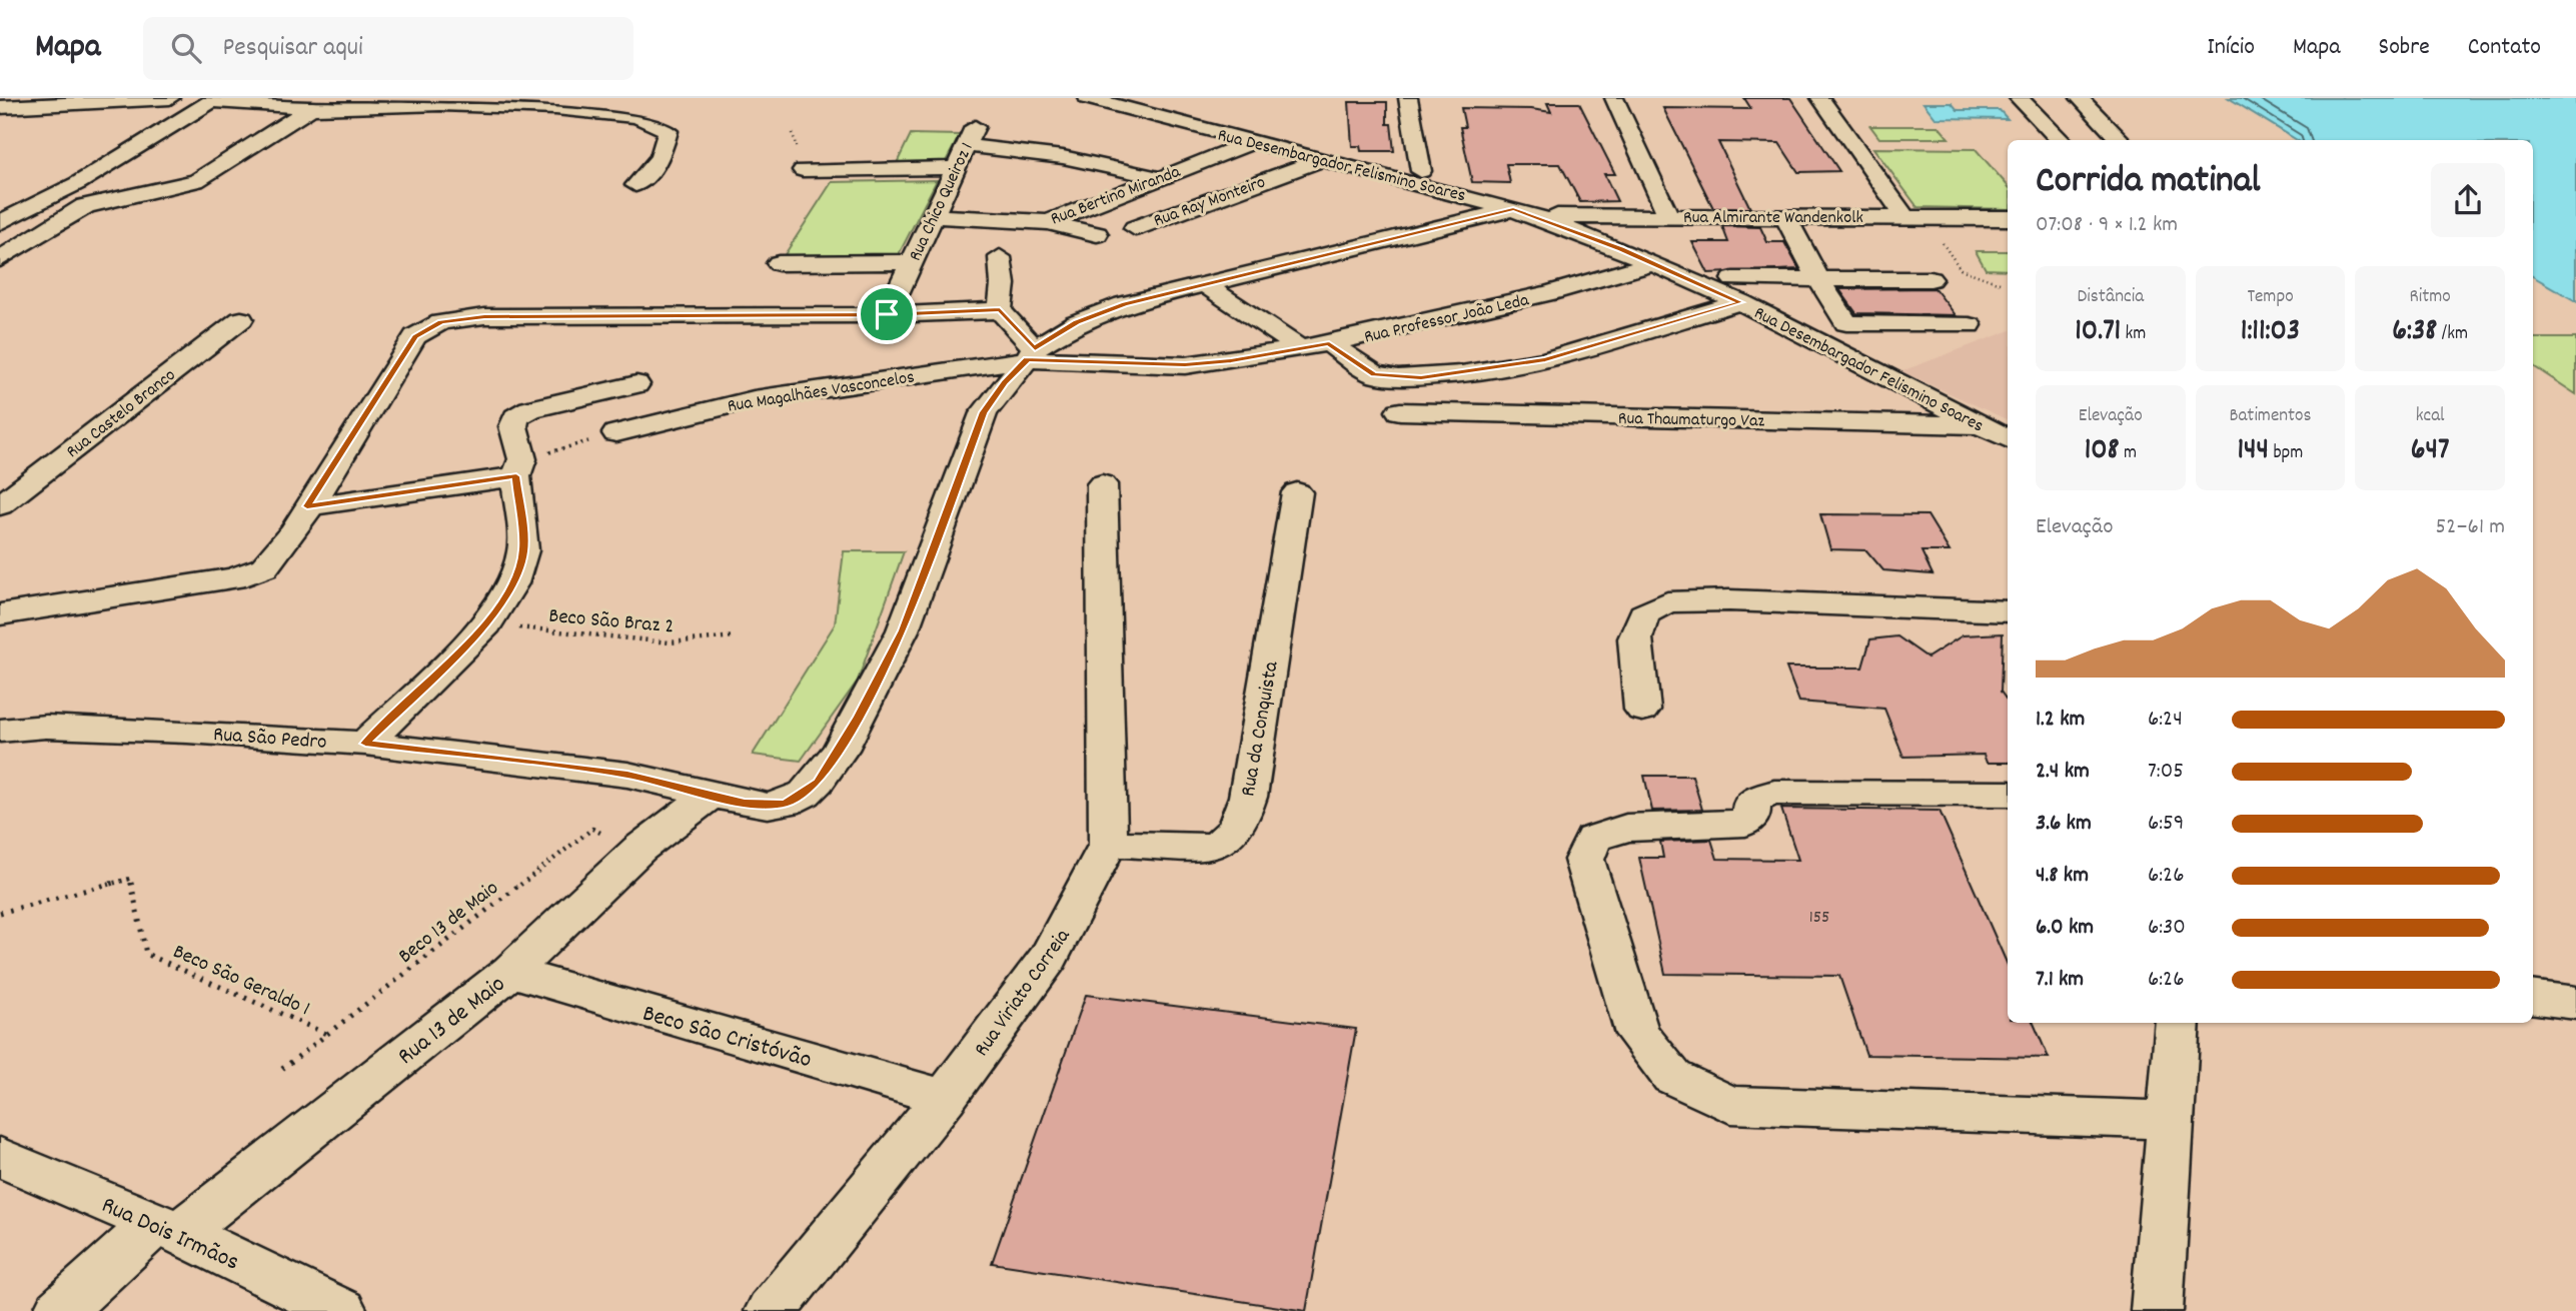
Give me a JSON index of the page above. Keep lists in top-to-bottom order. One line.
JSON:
{"streets":{"street":["Rua Desembargador Felismino Soares","Rua Bertino Miranda","Rua Ray Monteiro","Rua Chico Queiroz 1","Rua Almirante Wandenkolk","Rua Professor João Leda","Rua Magalhães Vasconcelos","Rua Castelo Branco","Rua Thaumaturgo Vaz","Rua da Conquista","Rua São Pedro","Rua Viriato Correia","Rua 13 de Maio","Beco São Cristóvão","Rua Dois Irmãos"],"path":["Beco São Braz 2","Beco 13 de Maio","Beco São Geraldo 1"]},"crossings":[["Rua Desembargador Felismino Soares","Rua Bertino Miranda"],["Rua Desembargador Felismino Soares","Rua Ray Monteiro"],["Rua Desembargador Felismino Soares","Rua Almirante Wandenkolk"],["Rua Desembargador Felismino Soares","Rua Professor João Leda"],["Rua Desembargador Felismino Soares","Rua Magalhães Vasconcelos"],["Rua Desembargador Felismino Soares","Rua Thaumaturgo Vaz"],["Rua Bertino Miranda","Rua Chico Queiroz 1"],["Rua Almirante Wandenkolk","Rua Magalhães Vasconcelos"],["Rua Professor João Leda","Rua Magalhães Vasconcelos"],["Rua Professor João Leda","Rua São Pedro"],["Rua Magalhães Vasconcelos","Rua São Pedro"],["Rua da Conquista","Rua Viriato Correia"],["Rua São Pedro","Rua 13 de Maio"],["Beco 13 de Maio","Beco São Geraldo 1"],["Beco 13 de Maio","Rua 13 de Maio"],["Rua Viriato Correia","Beco São Cristóvão"],["Rua 13 de Maio","Beco São Cristóvão"],["Rua 13 de Maio","Rua Dois Irmãos"]],"house_numbers":["155"],"page":{"header":"Mapa","search":"Pesquisar aqui","nav":["Início","Mapa","Sobre","Contato"],"heading":["Corrida matinal","07:08 · 9 × 1.2 km"],"stats":[["Distância","10.71 km"],["Tempo","1:11:03"],["Ritmo","6:38 /km"],["Elevação","108 m"],["Batimentos","144 bpm"],["kcal","647"]],"chart":["Elevação","52–61 m"],"list":[{"name":"1.2 km","note":"6:24"},{"name":"2.4 km","note":"7:05"},{"name":"3.6 km","note":"6:59"},{"name":"4.8 km","note":"6:26"},{"name":"6.0 km","note":"6:30"},{"name":"7.1 km","note":"6:26"}]}}
